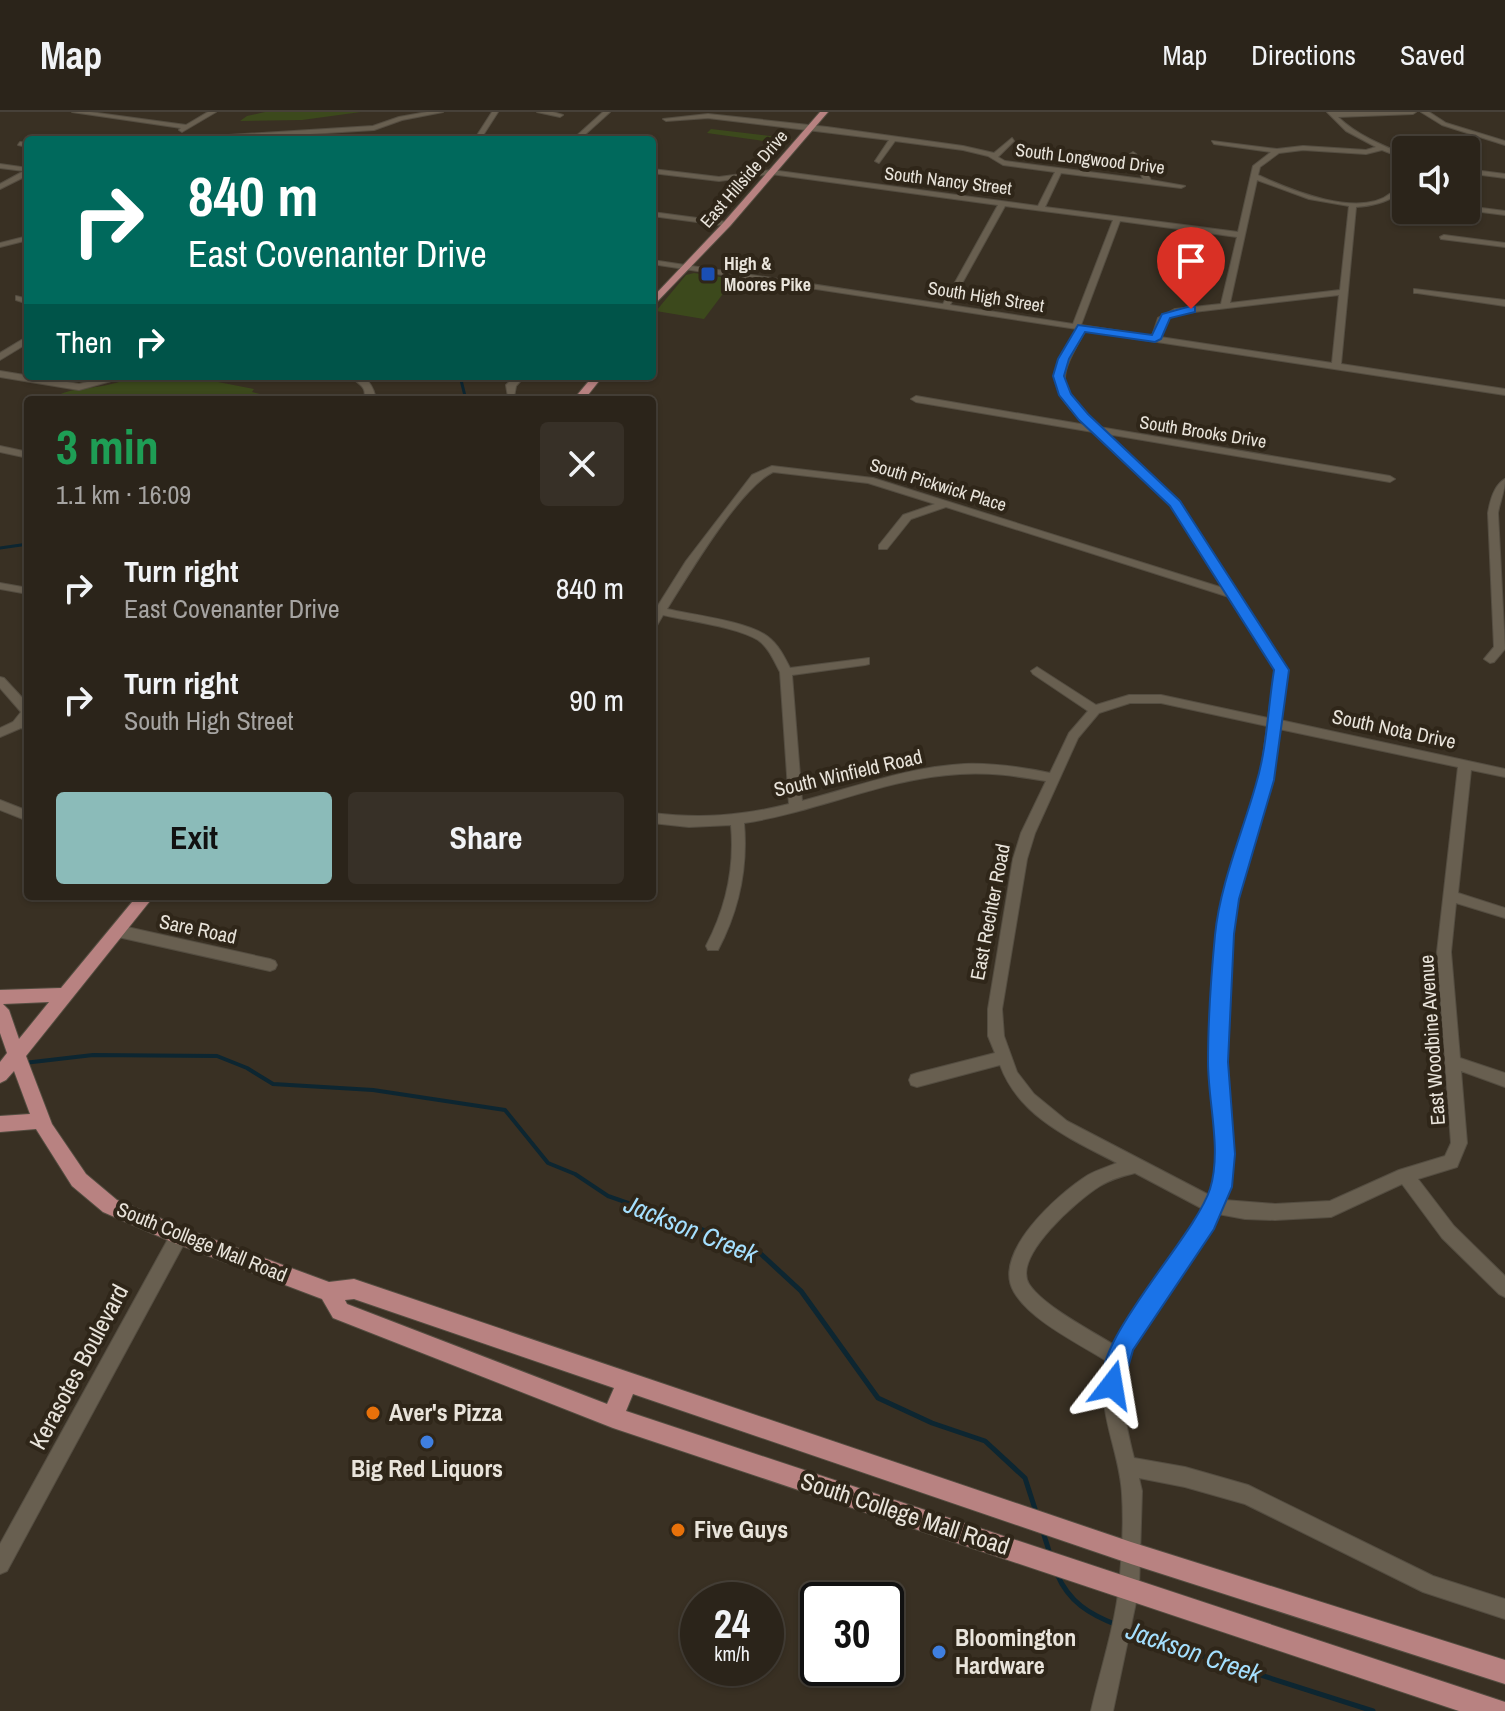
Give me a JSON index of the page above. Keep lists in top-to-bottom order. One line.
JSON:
{"streets":{"main road":["East Hillside Drive","South College Mall Road"],"street":["South Longwood Drive","South Nancy Street","South High Street","South Brooks Drive","South Pickwick Place","South Nota Drive","South Winfield Road","East Rechter Road","Sare Road","East Woodbine Avenue","Kerasotes Boulevard"]},"crossings":[["South Longwood Drive","East Hillside Drive"],["East Hillside Drive","South Nancy Street"],["East Hillside Drive","South High Street"],["South Nota Drive","East Woodbine Avenue"],["South Winfield Road","East Rechter Road"],["East Rechter Road","East Woodbine Avenue"],["South College Mall Road","Kerasotes Boulevard"]],"water":["Jackson Creek"],"places":{"transit":["High & Moores Pike"],"other":["Aver's Pizza","Big Red Liquors","Five Guys","Bloomington Hardware"]},"page":{"header":"Map","nav":["Map","Directions","Saved"],"turn":["840 m","East Covenanter Drive"],"then":"Then","heading":["3 min","1.1 km · 16:09"],"list":[{"name":"Turn right","note":"East Covenanter Drive","value":"840 m"},{"name":"Turn right","note":"South High Street","value":"90 m"}],"buttons":["Exit","Share"],"speed":"24 km/h","limit":"30"}}
